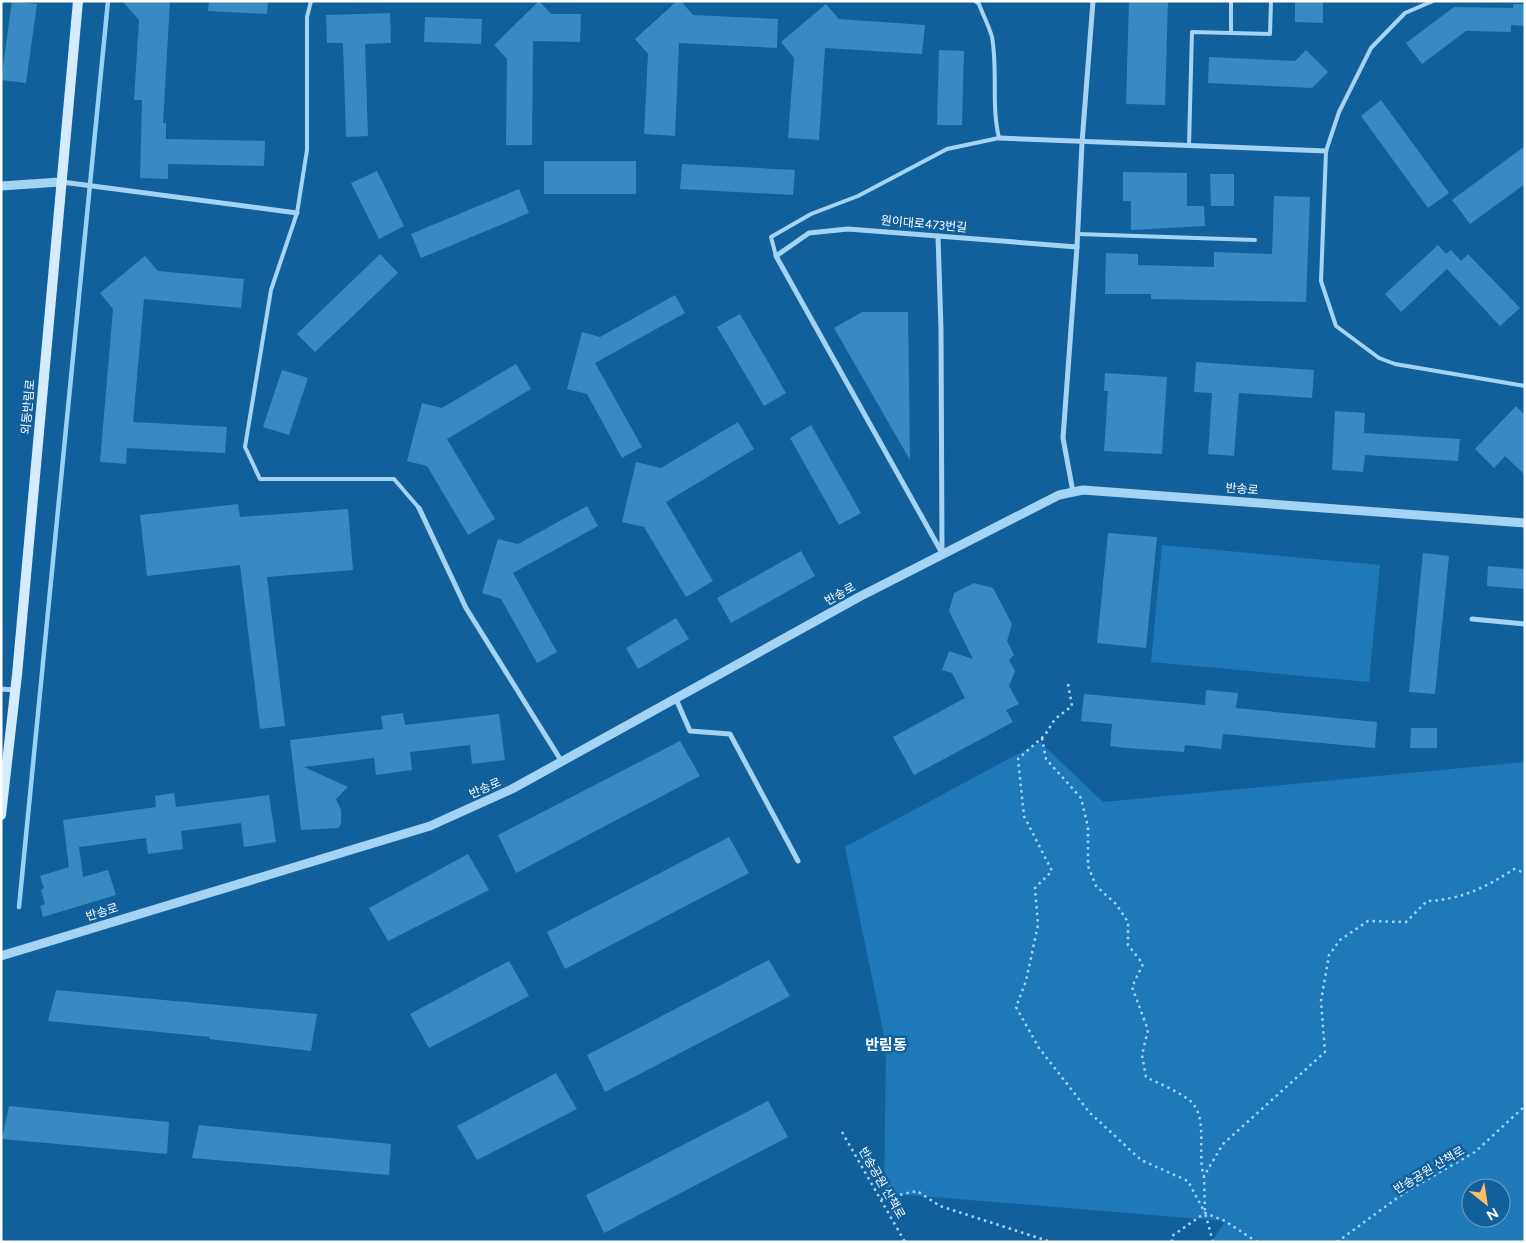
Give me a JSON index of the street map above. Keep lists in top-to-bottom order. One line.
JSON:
{"streets":{"main road":["외동반림로"],"street":["원이대로473번길","반송로"],"path":["반송공원 산책로"]},"districts":["반림동"],"north":"bottom right"}
